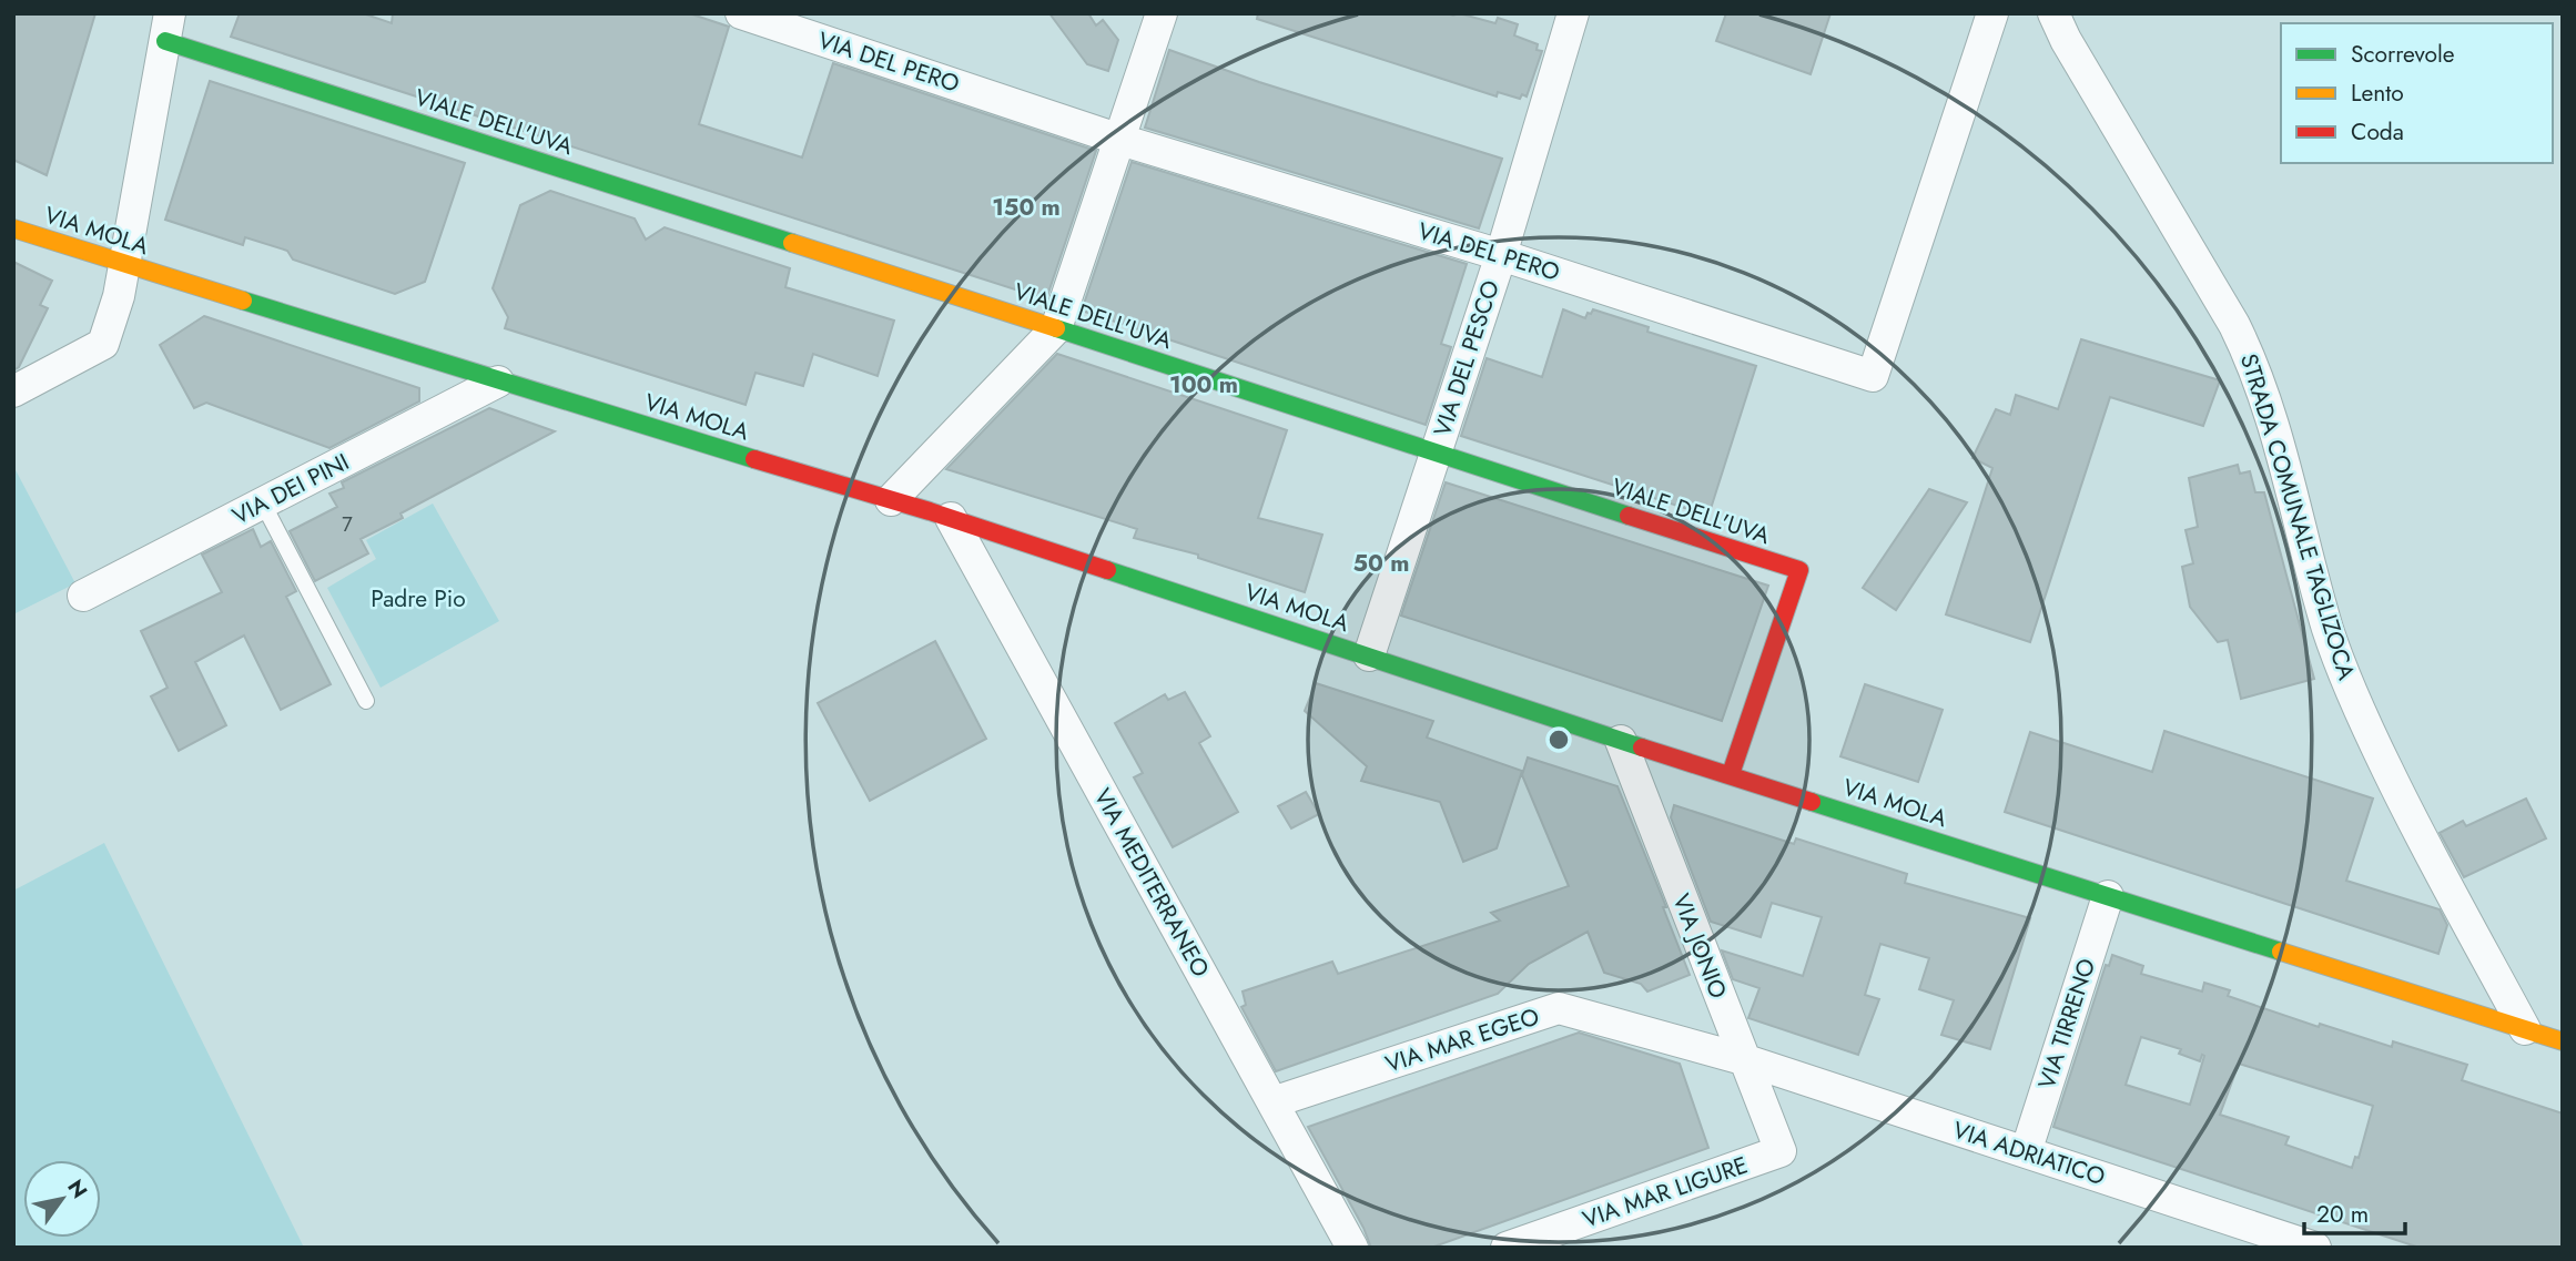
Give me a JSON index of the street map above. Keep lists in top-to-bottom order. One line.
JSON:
{"streets":{"main road":["VIALE DELL'UVA","VIA MOLA"],"street":["VIA DEL PERO","VIA DEL PESCO","VIA DEI PINI","STRADA COMUNALE TAGLIZOCA","VIA MEDITERRANEO","VIA JONIO","VIA TIRRENO","VIA MAR EGEO","VIA ADRIATICO","VIA MAR LIGURE"]},"crossings":[["VIA DEL PERO","VIA DEL PESCO"],["VIALE DELL'UVA","VIA MOLA"],["VIALE DELL'UVA","VIA DEL PESCO"],["VIA MOLA","VIA DEL PESCO"],["VIA MOLA","VIA DEI PINI"],["VIA MOLA","STRADA COMUNALE TAGLIZOCA"],["VIA MOLA","VIA MEDITERRANEO"],["VIA MOLA","VIA JONIO"],["VIA MOLA","VIA TIRRENO"],["VIA MEDITERRANEO","VIA MAR EGEO"],["VIA JONIO","VIA MAR EGEO"],["VIA JONIO","VIA ADRIATICO"],["VIA JONIO","VIA MAR LIGURE"],["VIA TIRRENO","VIA ADRIATICO"],["VIA MAR EGEO","VIA ADRIATICO"]],"parks":["Padre Pio"],"house_numbers":["7"],"legend":["Scorrevole","Lento","Coda"],"scale_bar":"20 m","north":"top right","rings":["150 m","100 m","50 m"]}
